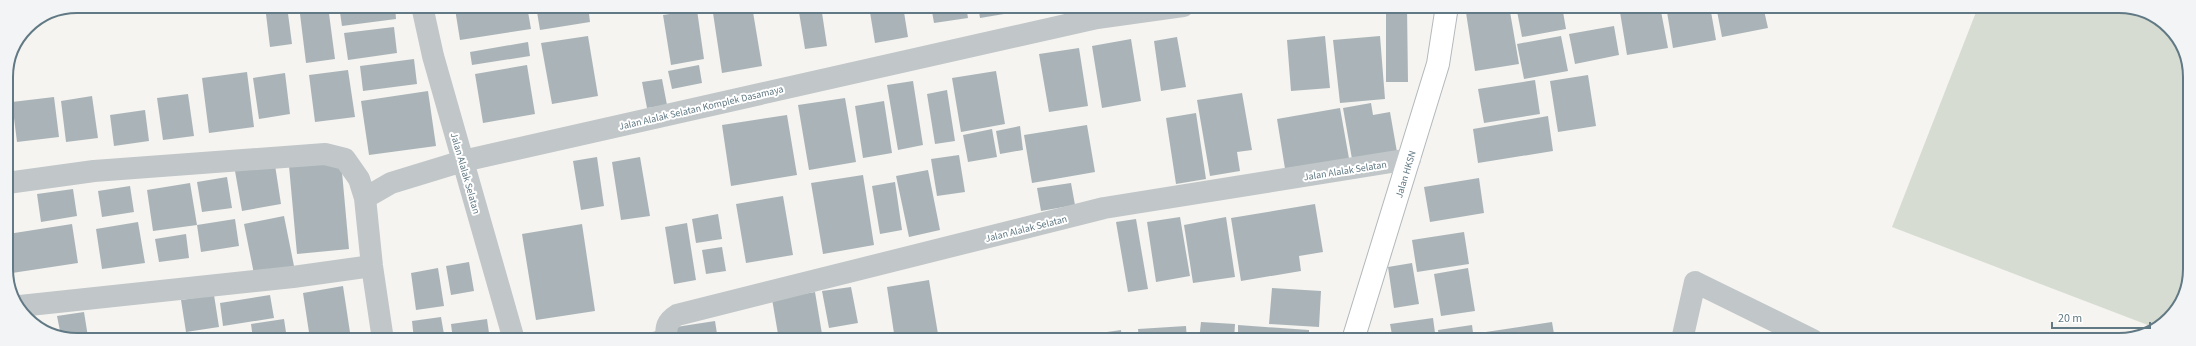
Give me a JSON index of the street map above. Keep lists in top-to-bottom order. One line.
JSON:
{"streets":{"main road":["Jalan HKSN"],"street":["Jalan Alalak Selatan Komplek Dasamaya","Jalan Alalak Selatan"]},"crossings":[["Jalan Alalak Selatan Komplek Dasamaya","Jalan Alalak Selatan"],["Jalan Alalak Selatan","Jalan HKSN"]],"scale_bar":"20 m"}
